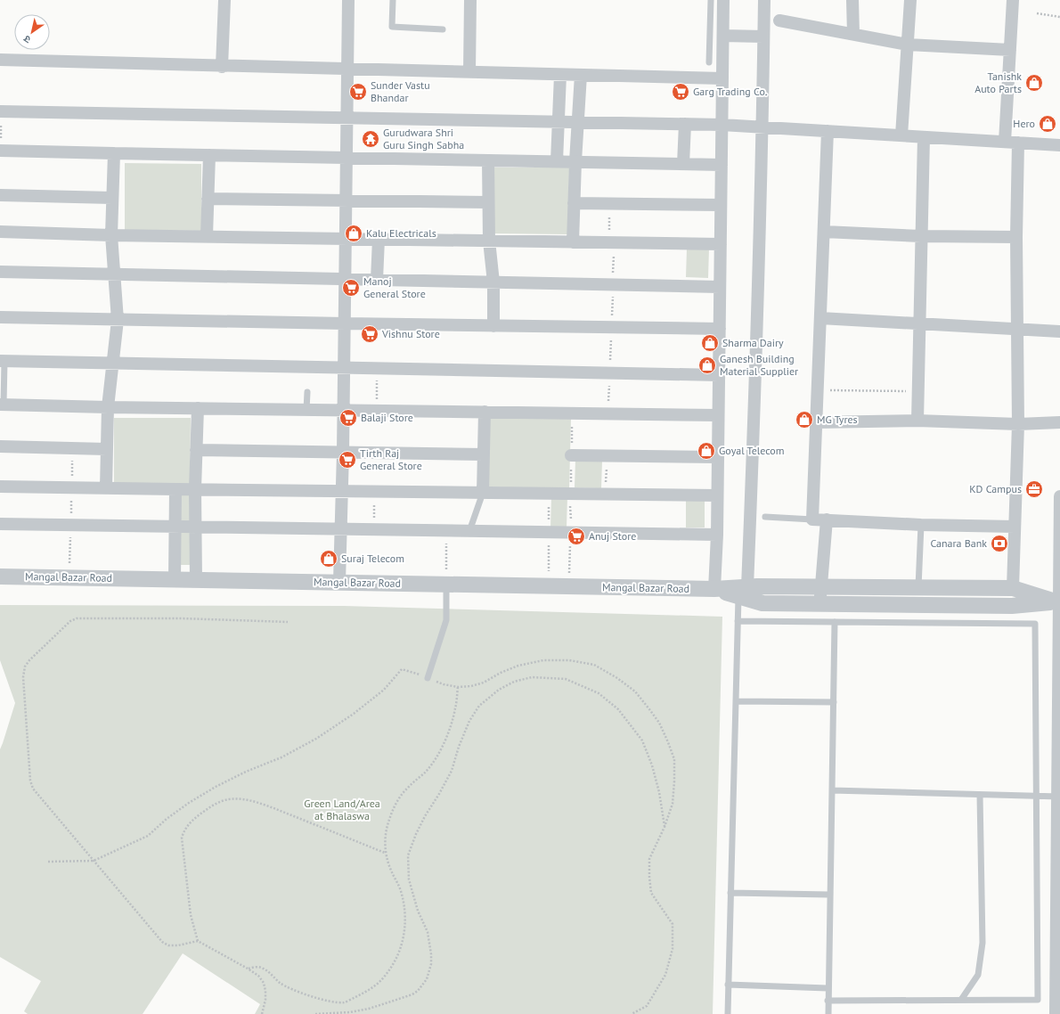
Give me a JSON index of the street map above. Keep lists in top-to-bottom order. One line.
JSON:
{"streets":{"street":["Mangal Bazar Road"]},"parks":["Green Land/Area at Bhalaswa"],"places":{"shop":["Tanishk Auto Parts","Hero","Kalu Electricals","Sharma Dairy","Ganesh Building Material Supplier","MG Tyres","Goyal Telecom","Suraj Telecom"],"supermarket":["Sunder Vastu Bhandar","Garg Trading Co.","Manoj General Store","Vishnu Store","Balaji Store","Tirth Raj General Store","Anuj Store"],"temple":["Gurudwara Shri Guru Singh Sabha"],"office":["KD Campus"],"bank":["Canara Bank"]},"north":"bottom left"}
